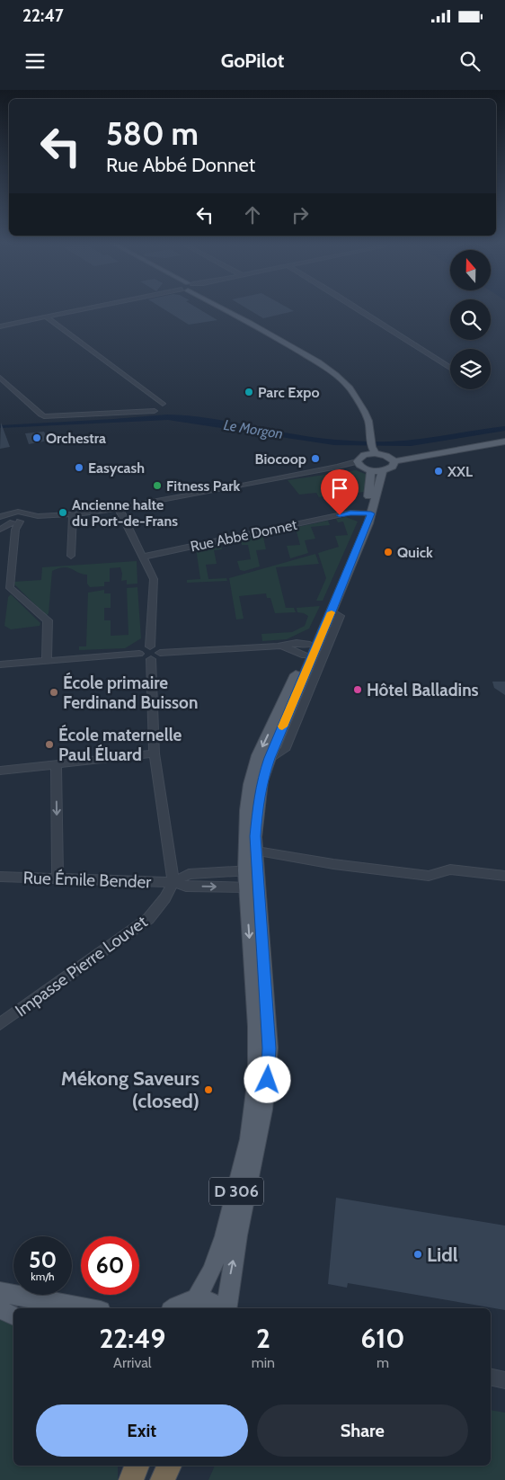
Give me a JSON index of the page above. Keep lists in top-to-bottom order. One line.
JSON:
{"streets":{"main road":["D 306"],"street":["Rue Abbé Donnet","Rue Émile Bender","Impasse Pierre Louvet"]},"crossings":[["Rue Abbé Donnet","D 306"],["Rue Émile Bender","Impasse Pierre Louvet"],["Rue Émile Bender","D 306"]],"water":["Le Morgon"],"places":["Parc Expo","Orchestra","Biocoop","Easycash","XXL","Fitness Park","Ancienne halte du Port-de-Frans","Quick","Hôtel Balladins","École primaire Ferdinand Buisson","École maternelle Paul Éluard","Mékong Saveurs (closed)","Lidl"],"north":"top","page":{"status":"22:47","header":"GoPilot","turn":["580 m","Rue Abbé Donnet"],"speed":"50 km/h","limit":"60","eta":["22:49","Arrival","2","min","610","m"],"buttons":["Exit","Share"]}}
